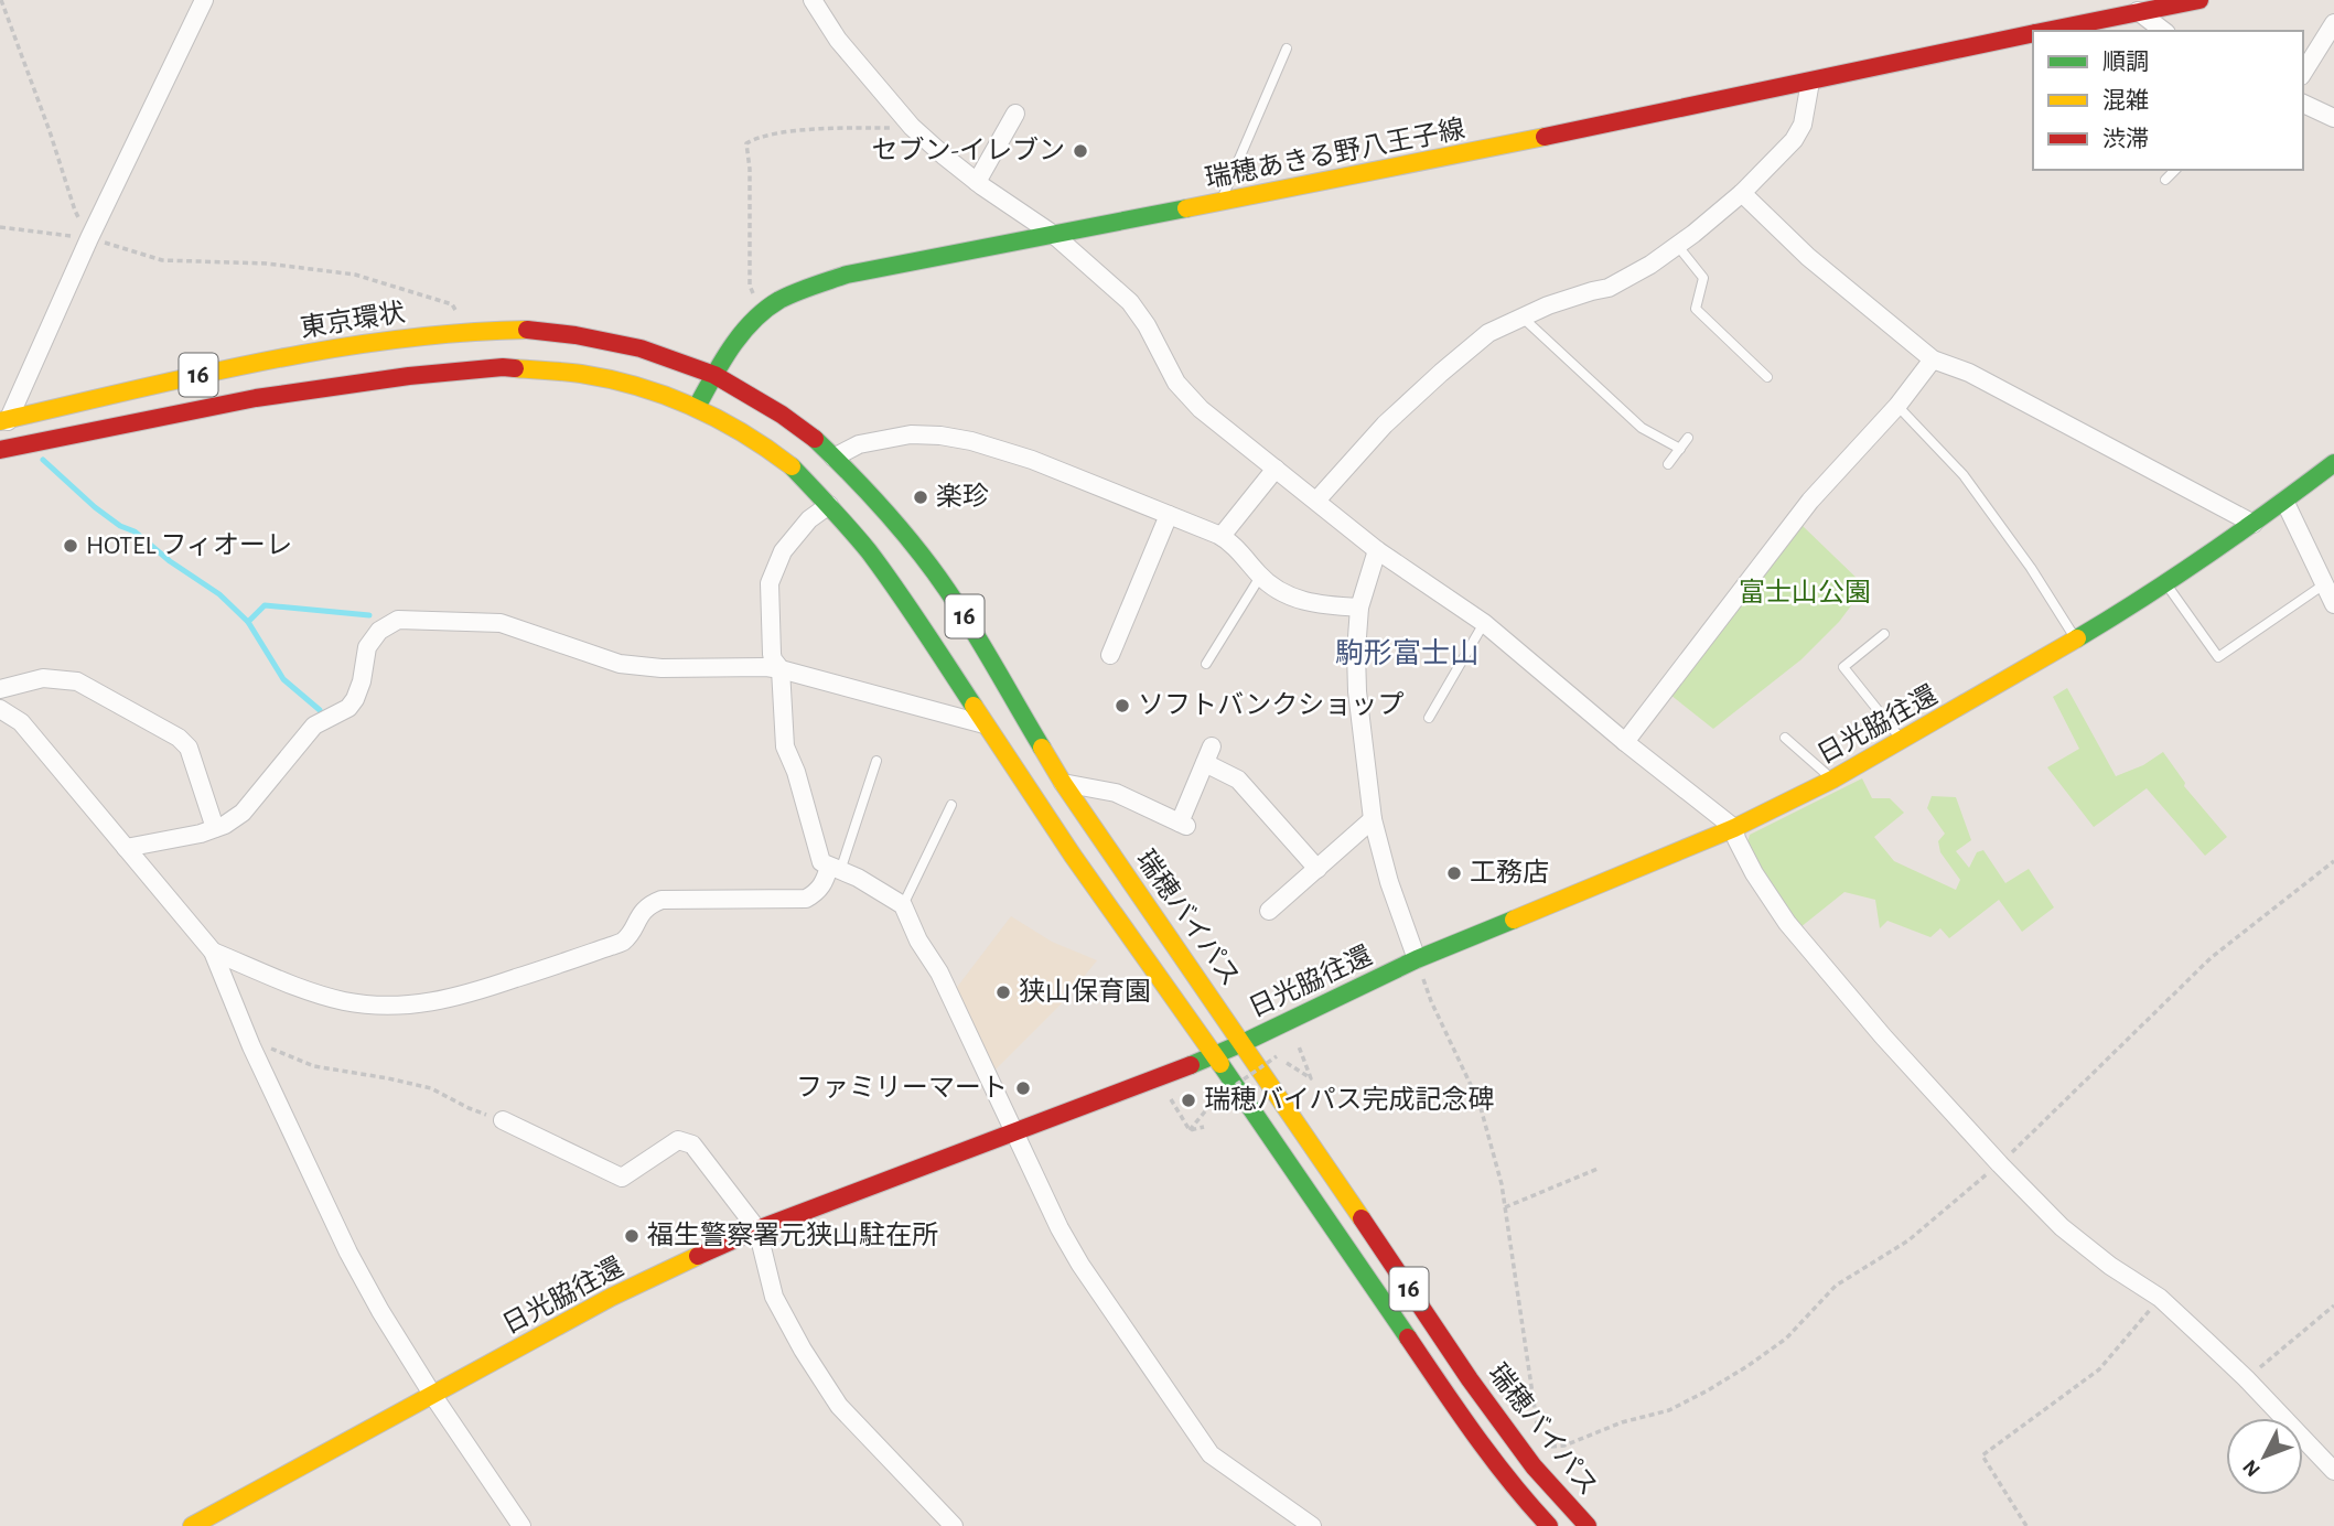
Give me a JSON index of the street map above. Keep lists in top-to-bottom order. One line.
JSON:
{"streets":{"main road":["瑞穂あきる野八王子線","東京環状","16","日光脇往還","瑞穂バイパス"]},"crossings":[["瑞穂あきる野八王子線","東京環状"],["瑞穂あきる野八王子線","16"],["瑞穂あきる野八王子線","瑞穂バイパス"],["東京環状","瑞穂バイパス"],["16","瑞穂バイパス"],["日光脇往還","瑞穂バイパス"]],"districts":["駒形富士山"],"parks":["富士山公園"],"places":["セブン-イレブン","楽珍","HOTEL フィオーレ","ソフトバンクショップ","工務店","狭山保育園","ファミリーマート","瑞穂バイパス完成記念碑","福生警察署元狭山駐在所"],"legend":["順調","混雑","渋滞"],"north":"bottom left"}
